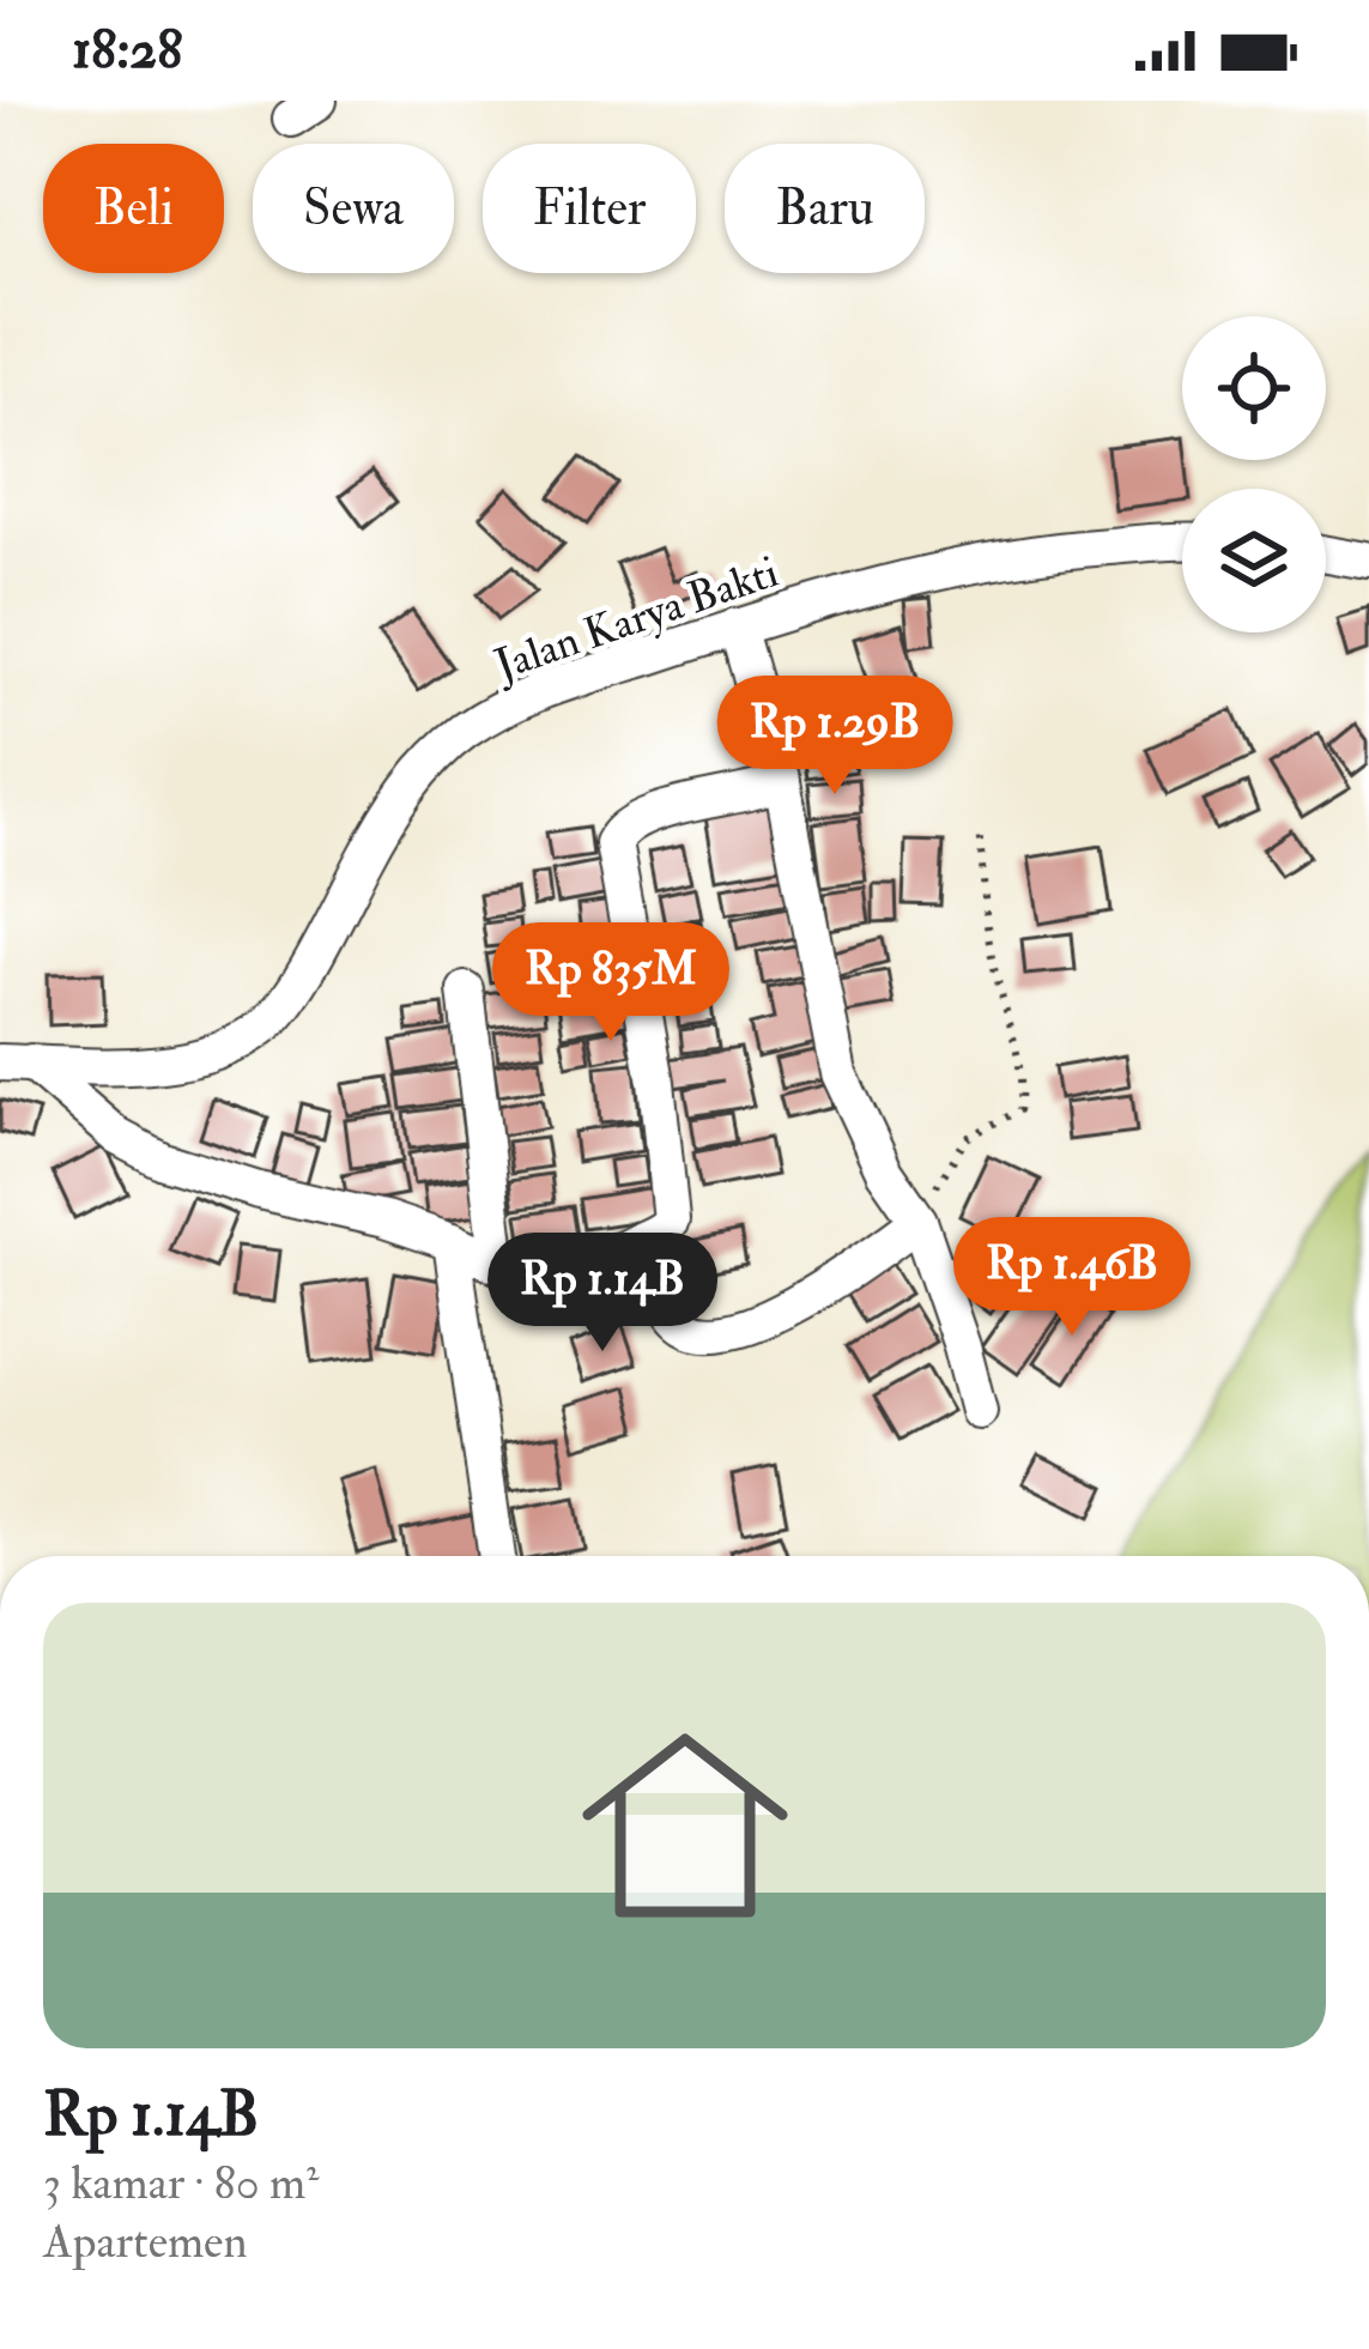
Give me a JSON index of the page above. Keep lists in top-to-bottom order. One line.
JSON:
{"streets":{"street":["Jalan Karya Bakti"]},"page":{"status":"18:28","chip":["Beli","Sewa","Filter","Baru"],"price":["Rp 1.29B","Rp 835M","Rp 1.46B","Rp 1.14B"],"list":[{"name":"Rp 1.14B","note":"3 kamar · 80 m² · Apartemen"}]}}
